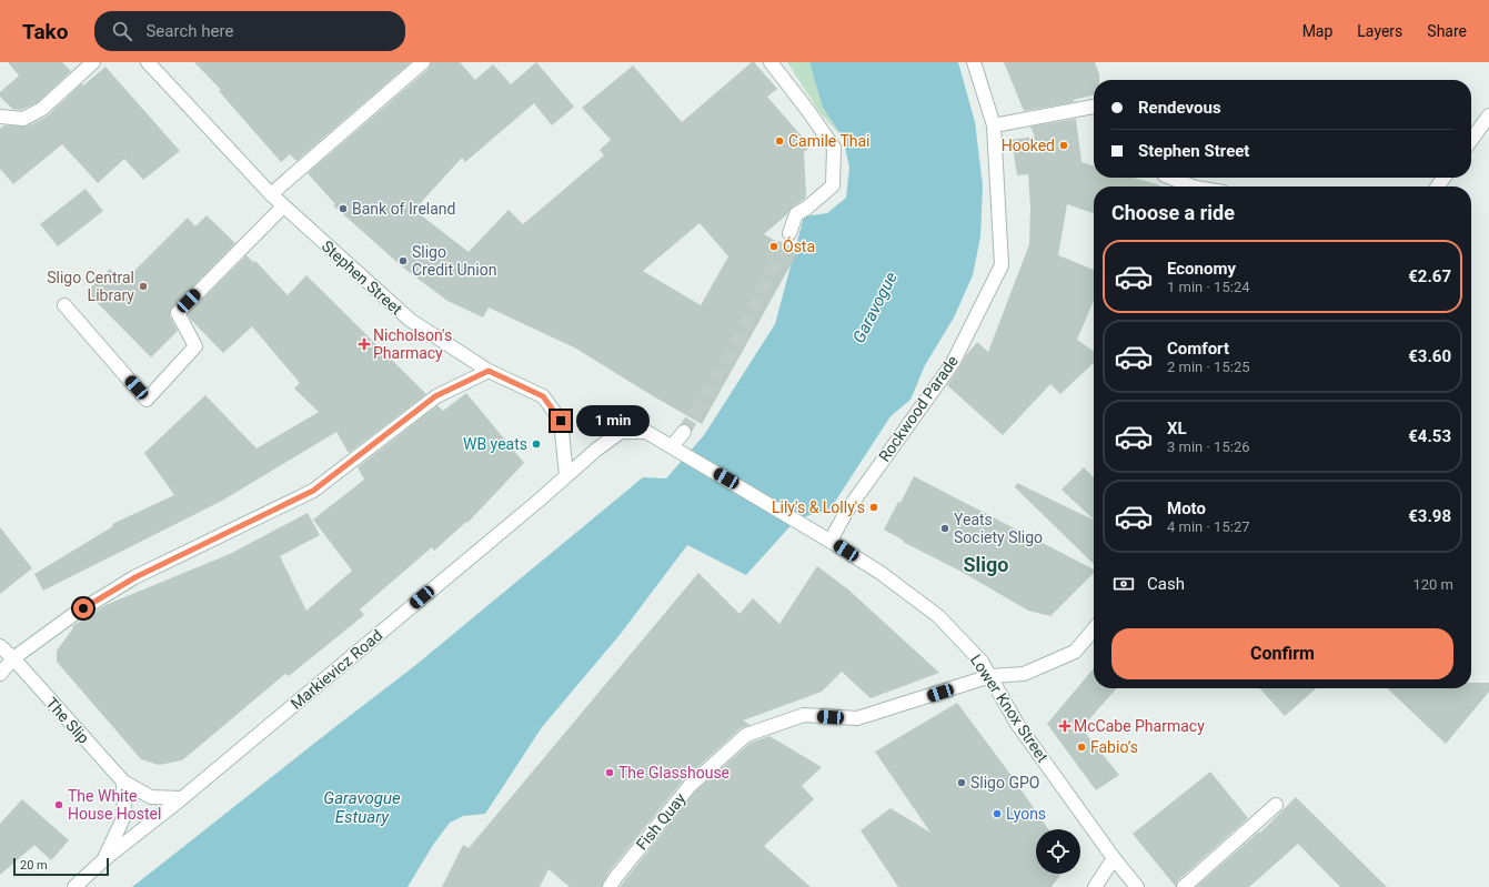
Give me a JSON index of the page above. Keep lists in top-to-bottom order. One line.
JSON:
{"streets":{"street":["Stephen Street","Rockwood Parade","Markievicz Road","Lower Knox Street","The Slip","Fish Quay"]},"crossings":[["Stephen Street","Markievicz Road"],["Rockwood Parade","Lower Knox Street"],["Markievicz Road","Lower Knox Street"],["Markievicz Road","The Slip"],["Lower Knox Street","Fish Quay"]],"districts":["Sligo"],"water":["Garavogue","Garavogue Estuary"],"places":{"other":["Camile Thai","Hooked","Bank of Ireland","Ósta","Sligo Credit Union","Sligo Central Library","WB yeats","Lily's & Lolly's","Yeats Society Sligo","Fabio’s","The Glasshouse","Sligo GPO","The White House Hostel","Lyons"],"health":["Nicholson's Pharmacy","McCabe Pharmacy"]},"scale_bar":"20 m","page":{"header":"Tako","search":"Search here","nav":["Map","Layers","Share"],"banner":["Rendevous","Stephen Street"],"heading":"Choose a ride","list":[{"name":"Economy","note":"1 min · 15:24","value":"€2.67"},{"name":"Comfort","note":"2 min · 15:25","value":"€3.60"},{"name":"XL","note":"3 min · 15:26","value":"€4.53"},{"name":"Moto","note":"4 min · 15:27","value":"€3.98"}],"bubble":"1 min","pay":["Cash","120 m"],"buttons":"Confirm","scale":"20 m"}}
